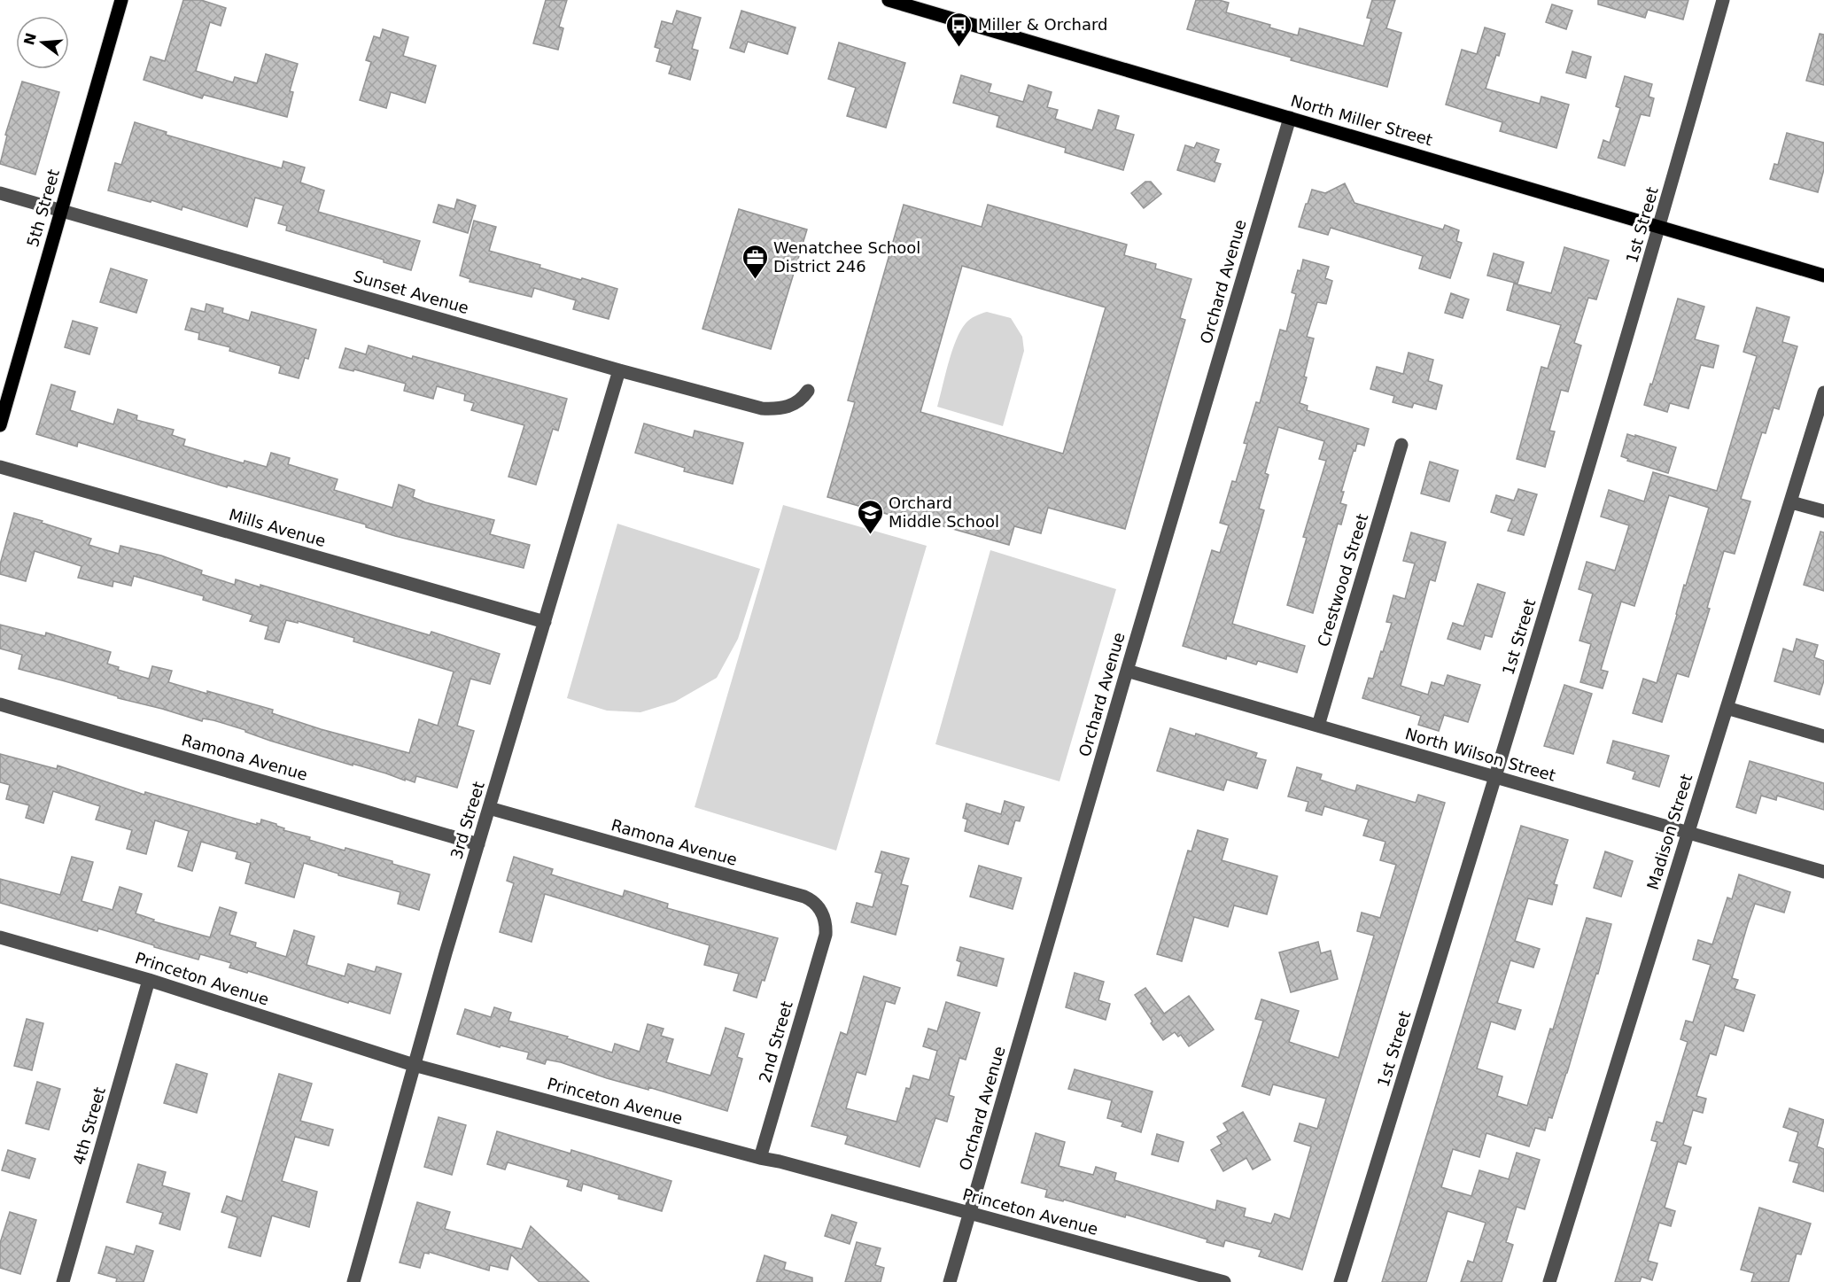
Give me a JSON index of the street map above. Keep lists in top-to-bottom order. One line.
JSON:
{"streets":{"main road":["North Miller Street","5th Street"],"street":["1st Street","Orchard Avenue","Sunset Avenue","Mills Avenue","Crestwood Street","North Wilson Street","Ramona Avenue","3rd Street","Madison Street","Princeton Avenue","2nd Street","4th Street"]},"crossings":[["North Miller Street","1st Street"],["North Miller Street","Orchard Avenue"],["5th Street","Sunset Avenue"],["1st Street","North Wilson Street"],["Orchard Avenue","North Wilson Street"],["Orchard Avenue","Princeton Avenue"],["Sunset Avenue","3rd Street"],["Mills Avenue","3rd Street"],["Crestwood Street","North Wilson Street"],["North Wilson Street","Madison Street"],["Ramona Avenue","3rd Street"],["Ramona Avenue","2nd Street"],["3rd Street","Princeton Avenue"],["Princeton Avenue","2nd Street"],["Princeton Avenue","4th Street"]],"places":{"bus stop":["Miller & Orchard"],"office":["Wenatchee School District 246"],"school or university":["Orchard Middle School"]},"north":"left"}
